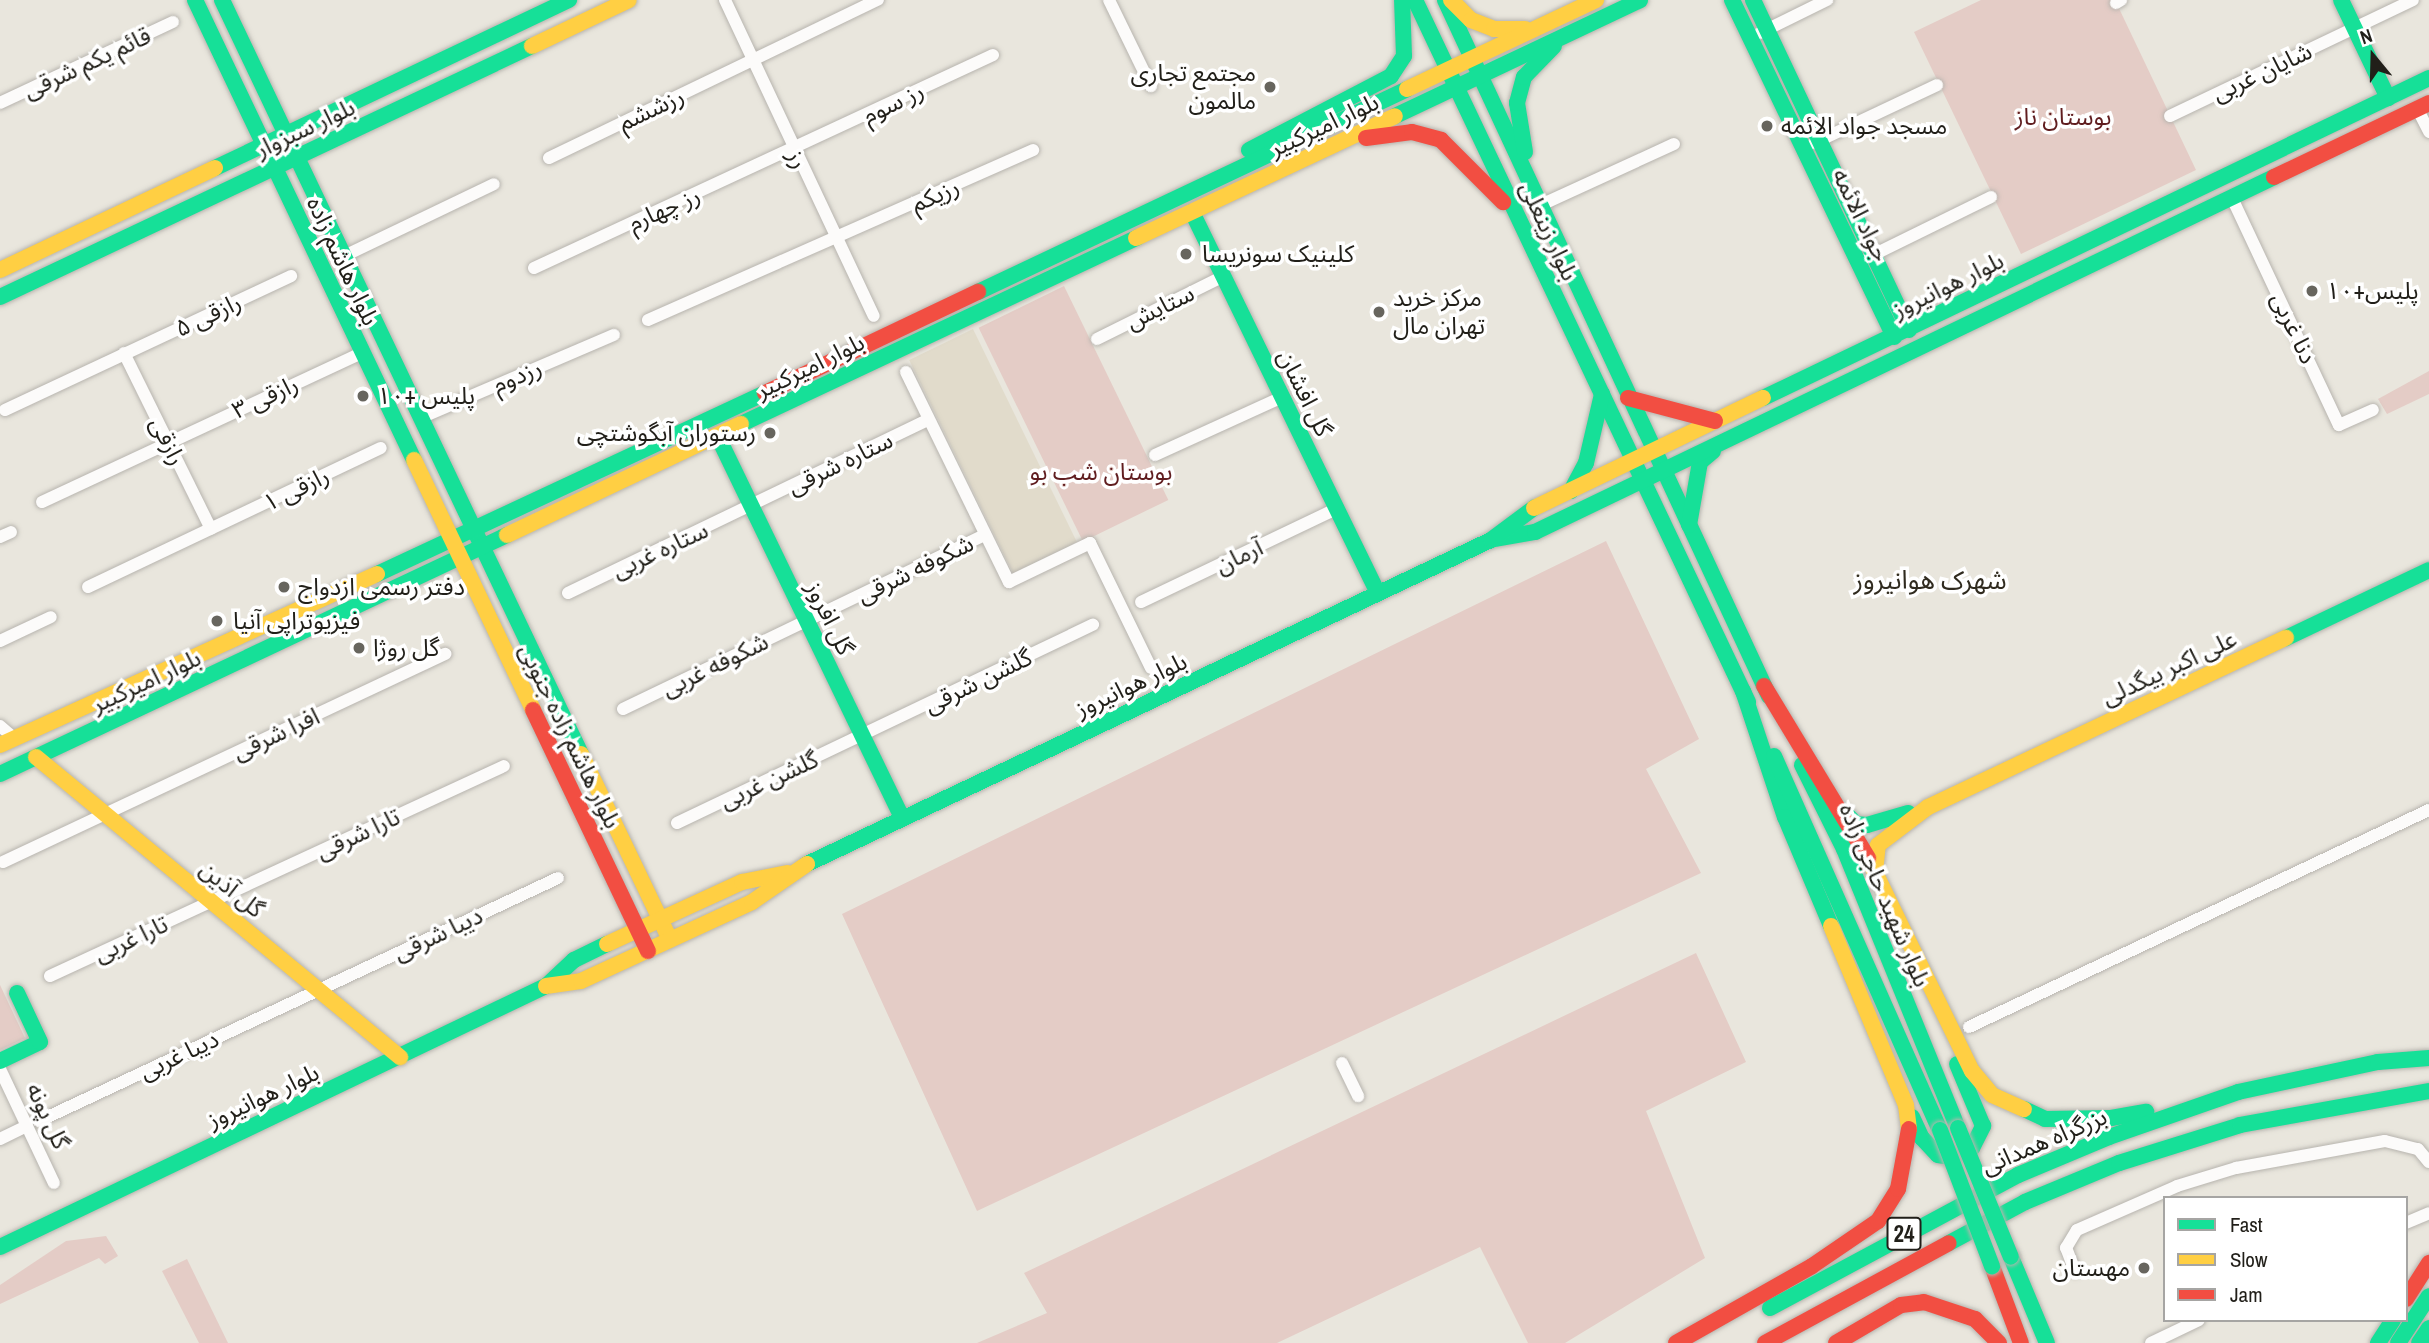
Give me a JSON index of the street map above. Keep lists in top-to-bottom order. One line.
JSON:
{"streets":{"main road":["بلوار امیرکبیر","بلوار سبزوار","جواد الائمه","بلوار زینعلی","بلوار هاشم زاده","بلوار هوانیروز","گل افشان","گل افروز","علی اکبر بیگدلی","بلوار هاشم زاده جنوبی","گل آذین","بلوار شهید حاجی زاده","گل پونه","بزرگراه همدانی","24"],"street":["قائم یکم شرقی","شایان غربی","رز سوم","رزششم","رز","رزیکم","رز چهارم","ستایش","رازقی ۵","دنا غربی","رزدوم","رازقی ۳","رازقی","ستاره شرقی","رازقی ۱","ستاره غربی","آرمان","شکوفه شرقی","شکوفه غربی","گلشن شرقی","افرا شرقی","گلشن غربی","تارا شرقی","دیبا شرقی","تارا غربی","دیبا غربی"]},"crossings":[["رز سوم","رز"],["رز سوم","رز چهارم"],["رزششم","رز"],["بلوار امیرکبیر","بلوار زینعلی"],["بلوار امیرکبیر","بلوار هاشم زاده"],["بلوار امیرکبیر","گل افشان"],["بلوار امیرکبیر","گل افروز"],["بلوار امیرکبیر","بلوار هاشم زاده جنوبی"],["بلوار امیرکبیر","گل آذین"],["بلوار سبزوار","بلوار هاشم زاده"],["رز","رزیکم"],["رز","رز چهارم"],["جواد الائمه","بلوار هوانیروز"],["بلوار زینعلی","بلوار هوانیروز"],["بلوار زینعلی","بلوار شهید حاجی زاده"],["بلوار هاشم زاده","رزدوم"],["بلوار هاشم زاده","رازقی ۳"],["بلوار هاشم زاده","بلوار هاشم زاده جنوبی"],["بلوار هوانیروز","دنا غربی"],["بلوار هوانیروز","گل افشان"],["بلوار هوانیروز","گل افروز"],["بلوار هوانیروز","بلوار هاشم زاده جنوبی"],["بلوار هوانیروز","گل آذین"],["بلوار هوانیروز","بلوار شهید حاجی زاده"],["ستایش","گل افشان"],["رازقی ۵","رازقی"],["گل افشان","آرمان"],["رازقی ۳","رازقی"],["رازقی","رازقی ۱"],["ستاره شرقی","ستاره غربی"],["ستاره شرقی","گل افروز"],["ستاره غربی","گل افروز"],["شکوفه شرقی","گل افروز"],["شکوفه شرقی","شکوفه غربی"],["گل افروز","شکوفه غربی"],["گل افروز","گلشن شرقی"],["گل افروز","گلشن غربی"],["گلشن شرقی","گلشن غربی"],["افرا شرقی","گل آذین"],["تارا شرقی","گل آذین"],["تارا شرقی","تارا غربی"],["گل آذین","دیبا شرقی"],["گل آذین","تارا غربی"],["گل آذین","دیبا غربی"],["دیبا شرقی","دیبا غربی"],["دیبا غربی","گل پونه"]],"districts":["شهرک هوانیروز"],"parks":["بوستان ناز","بوستان شب بو"],"places":["مجتمع تجاری مالمون","مسجد جواد الائمه","کلینیک سونریسا","پلیس+۱۰","مرکز خرید تهران مال","پلیس +۱۰","رستوران آبگوشتچی","دفتر رسمی ازدواج","فیزیوتراپی آنیا","گل روژا","مهستان"],"legend":["Fast","Slow","Jam"],"north":"top"}
